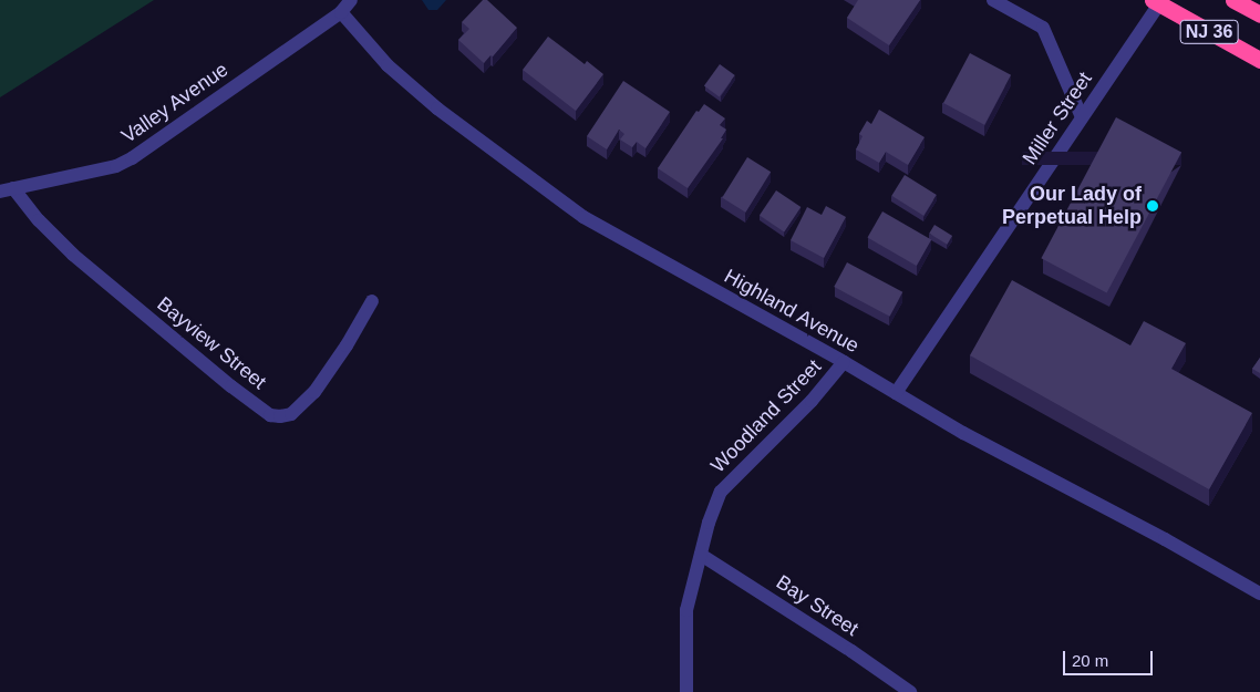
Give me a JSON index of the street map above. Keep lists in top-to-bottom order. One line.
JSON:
{"streets":{"highway":["NJ 36"],"street":["Valley Avenue","Miller Street","Highland Avenue","Bayview Street","Woodland Street","Bay Street"]},"crossings":[["NJ 36","Miller Street"],["Valley Avenue","Highland Avenue"],["Valley Avenue","Bayview Street"],["Miller Street","Highland Avenue"],["Highland Avenue","Woodland Street"],["Woodland Street","Bay Street"]],"places":["Our Lady of Perpetual Help"],"scale_bar":"20 m"}
